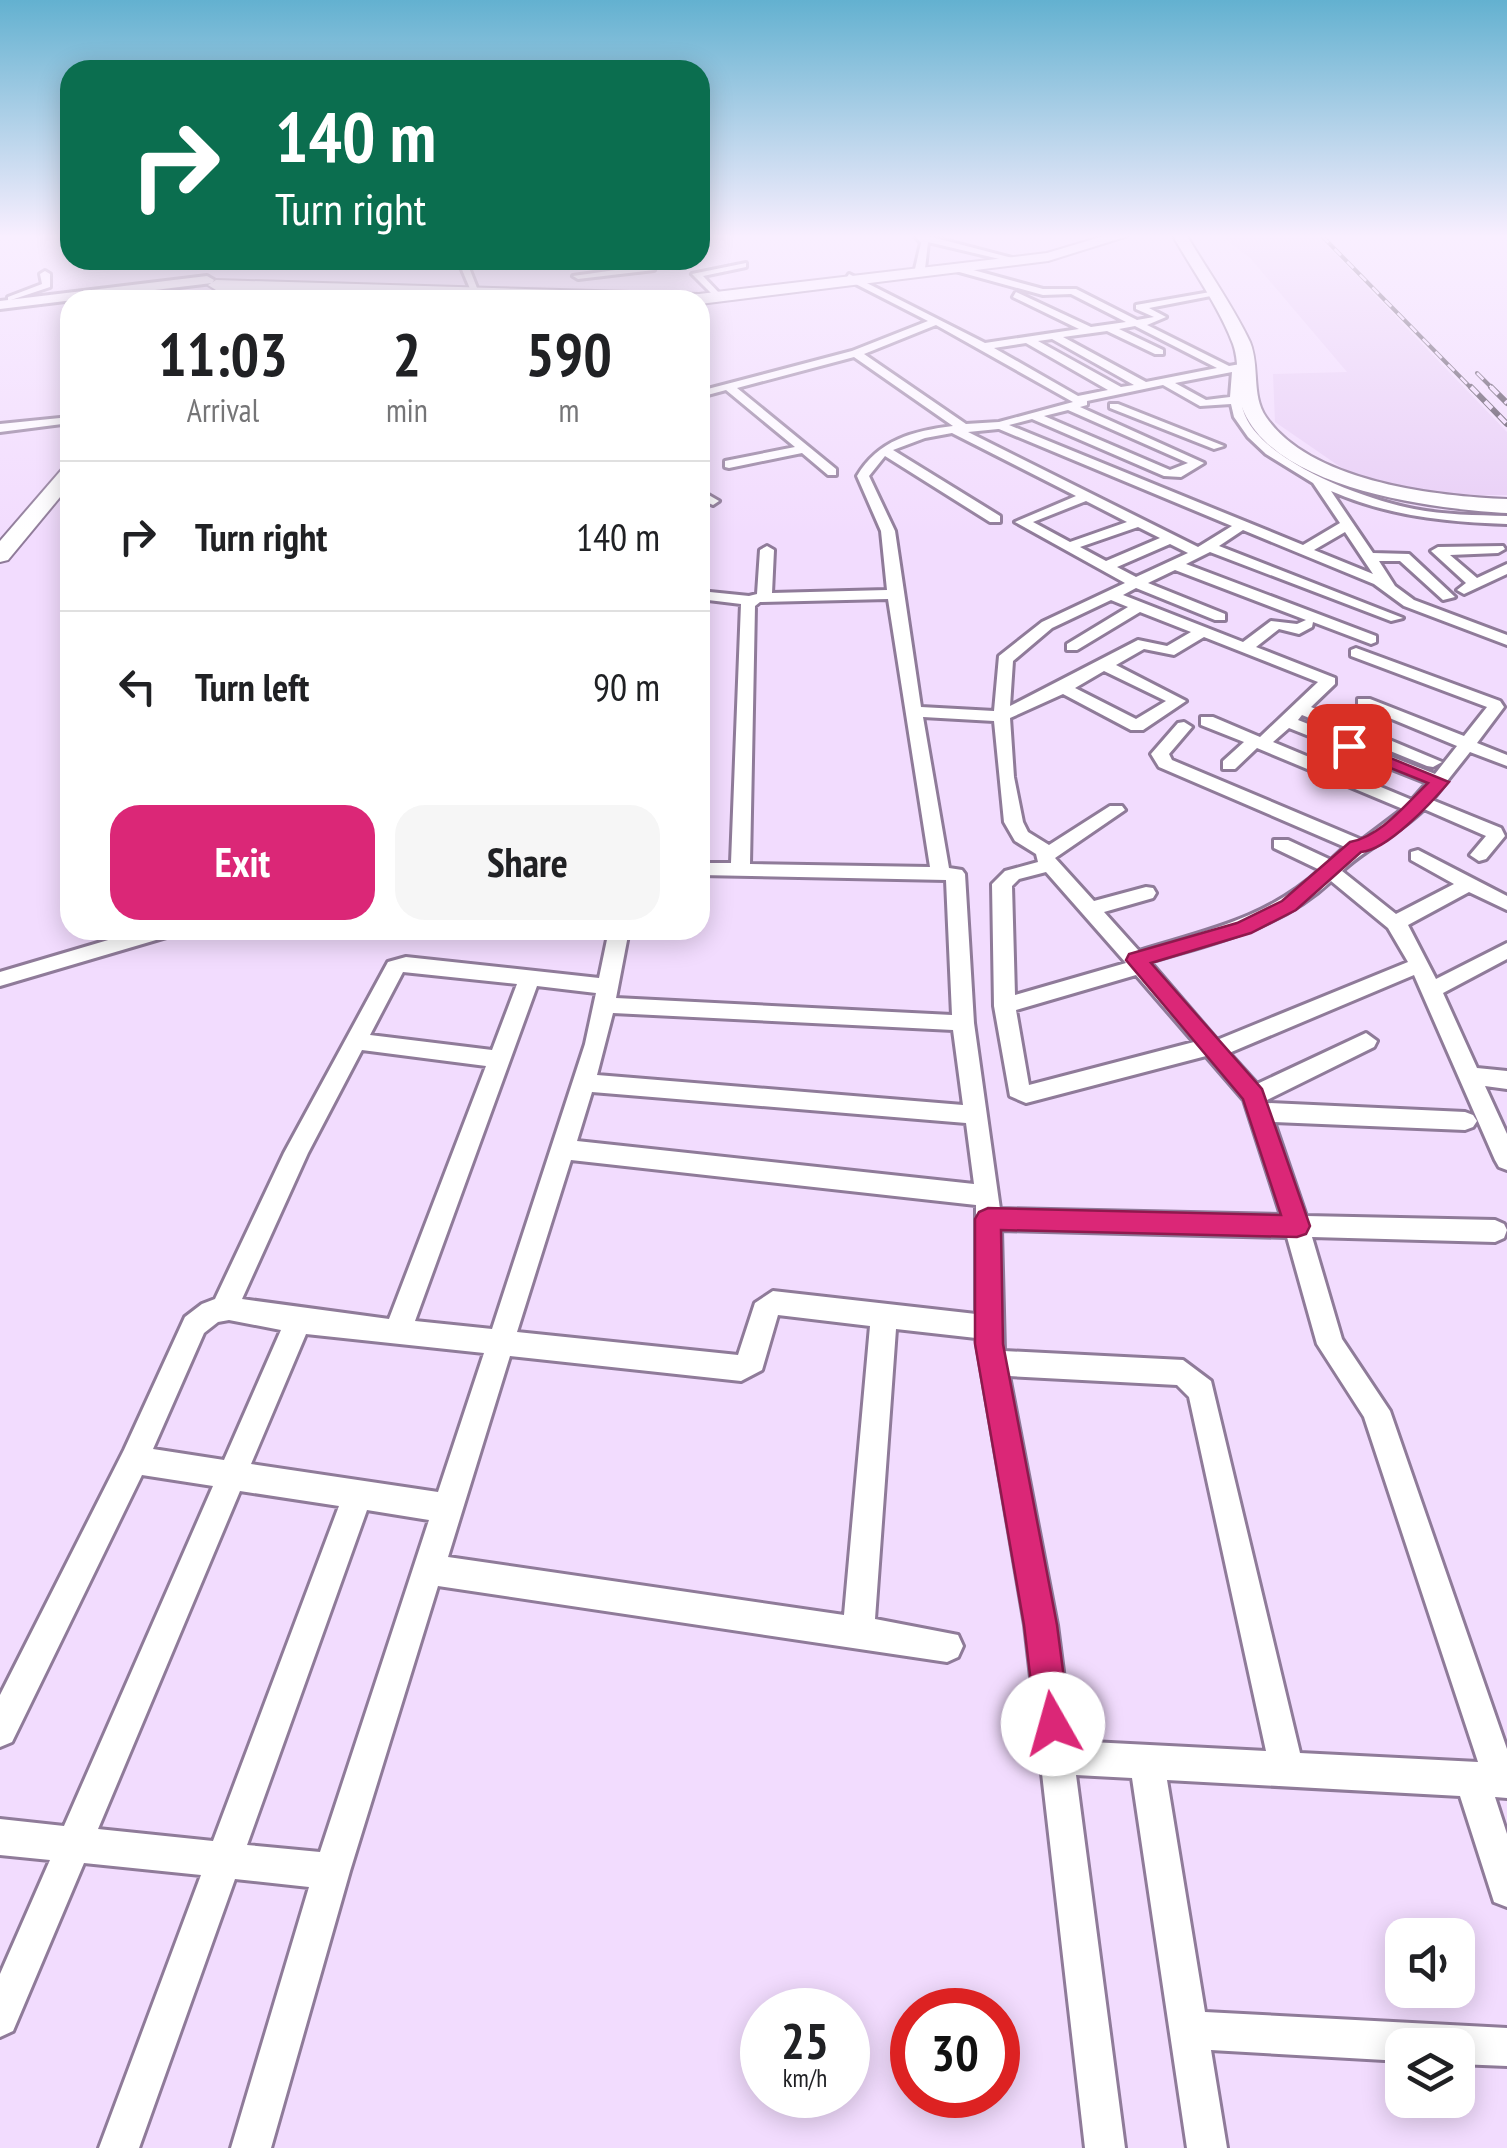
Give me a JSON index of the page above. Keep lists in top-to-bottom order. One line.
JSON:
{"page":{"turn":["140 m","Turn right"],"eta":["11:03","Arrival","2","min","590","m"],"list":[{"name":"Turn right","value":"140 m"},{"name":"Turn left","value":"90 m"}],"buttons":["Exit","Share"],"speed":"25 km/h","limit":"30"}}
